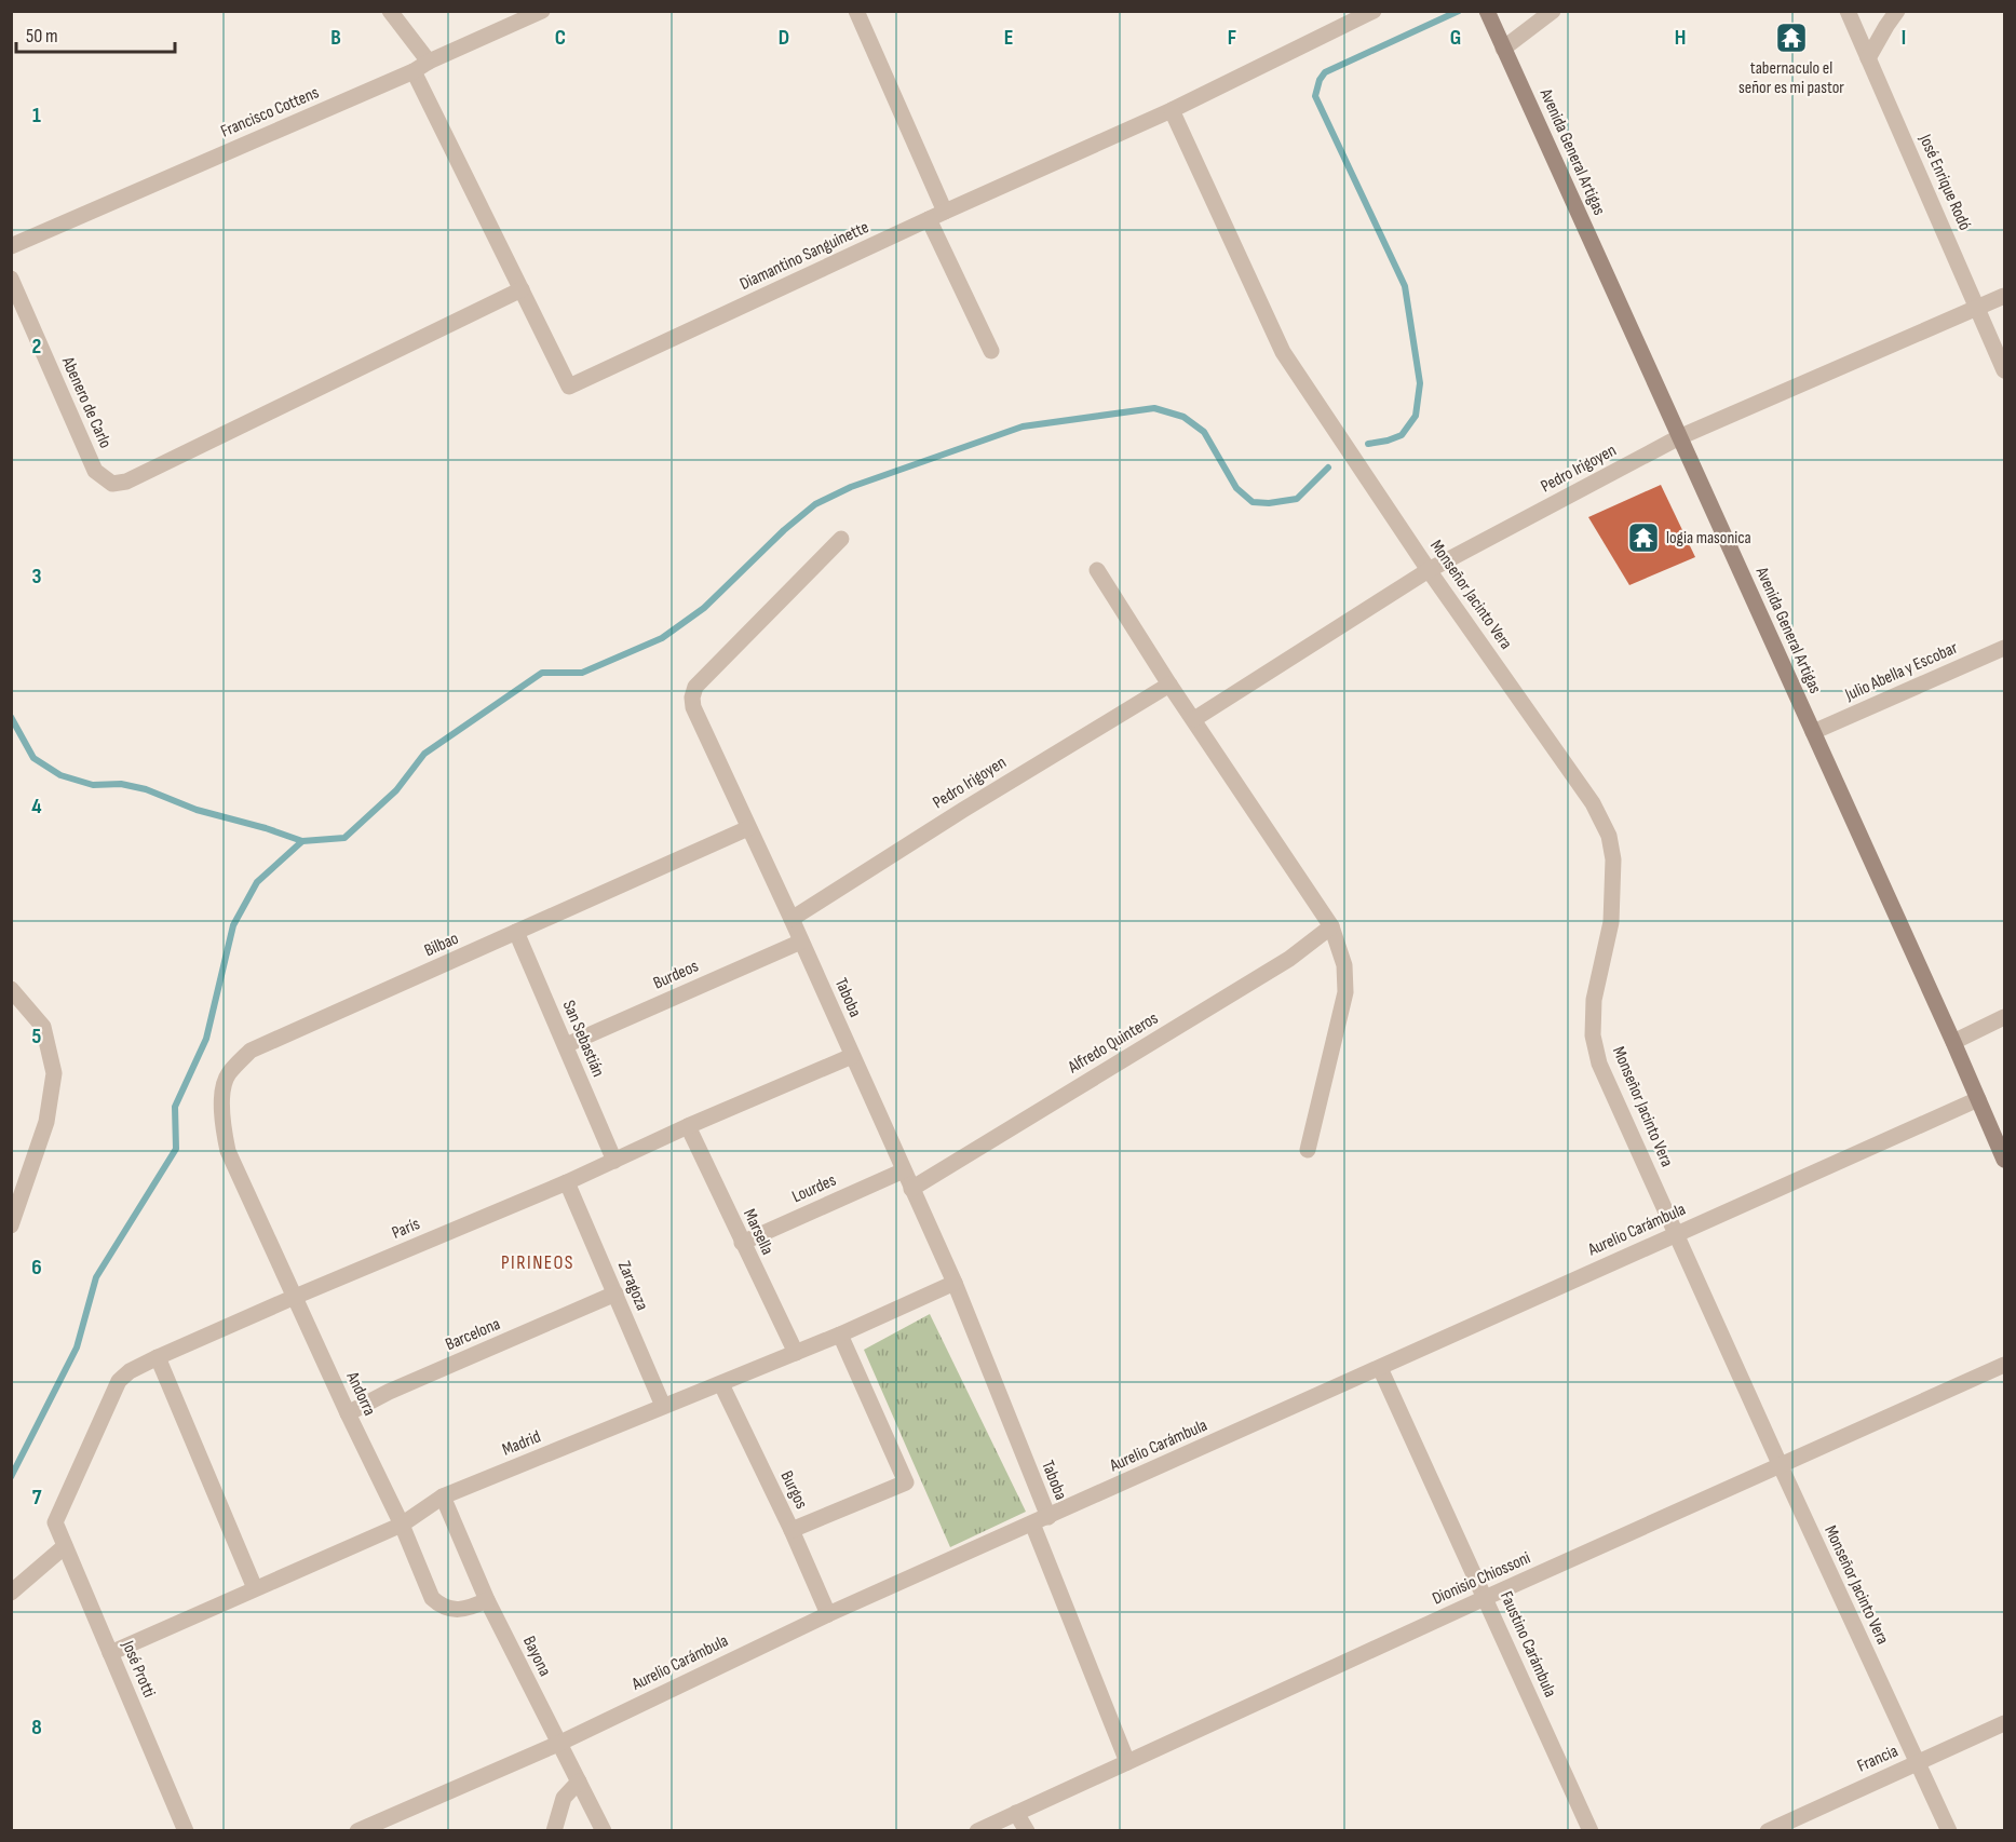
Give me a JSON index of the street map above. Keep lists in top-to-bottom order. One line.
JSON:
{"streets":{"main road":["Avenida General Artigas"],"street":["Francisco Cottens","José Enrique Rodó","Diamantino Sanguinette","Abenero de Carlo","Pedro Irigoyen","Monseñor Jacinto Vera","Julio Abella y Escobar","Bilbao","Burdeos","Taboba","San Sebastián","Alfredo Quinteros","Lourdes","París","Aurelio Carámbula","Marsella","Zaragoza","Barcelona","Andorra","Madrid","Burgos","Dionisio Chiossoni","Faustino Carámbula","Bayona","José Protti","Francia"]},"crossings":[["Francisco Cottens","Diamantino Sanguinette"],["Avenida General Artigas","Pedro Irigoyen"],["Avenida General Artigas","Julio Abella y Escobar"],["Avenida General Artigas","Aurelio Carámbula"],["José Enrique Rodó","Pedro Irigoyen"],["Diamantino Sanguinette","Abenero de Carlo"],["Diamantino Sanguinette","Monseñor Jacinto Vera"],["Pedro Irigoyen","Monseñor Jacinto Vera"],["Pedro Irigoyen","Taboba"],["Monseñor Jacinto Vera","Aurelio Carámbula"],["Monseñor Jacinto Vera","Dionisio Chiossoni"],["Monseñor Jacinto Vera","Francia"],["Bilbao","Taboba"],["Bilbao","San Sebastián"],["Bilbao","Andorra"],["Burdeos","Taboba"],["Burdeos","San Sebastián"],["Taboba","Alfredo Quinteros"],["Taboba","Lourdes"],["Taboba","París"],["Taboba","Aurelio Carámbula"],["Taboba","Madrid"],["San Sebastián","París"],["Lourdes","Marsella"],["París","Marsella"],["París","Zaragoza"],["París","Andorra"],["París","José Protti"],["Aurelio Carámbula","Burgos"],["Aurelio Carámbula","Faustino Carámbula"],["Aurelio Carámbula","Bayona"],["Marsella","Madrid"],["Zaragoza","Barcelona"],["Zaragoza","Madrid"],["Barcelona","Andorra"],["Andorra","Madrid"],["Andorra","Bayona"],["Madrid","Burgos"],["Madrid","Bayona"],["Madrid","José Protti"],["Dionisio Chiossoni","Faustino Carámbula"]],"districts":["PIRINEOS"],"places":{"temple":["tabernaculo el señor es mi pastor","logia masonica"]},"scale_bar":"50 m","grid":{"columns":["B","C","D","E","F","G","H","I"],"rows":["1","2","3","4","5","6","7","8"]}}
